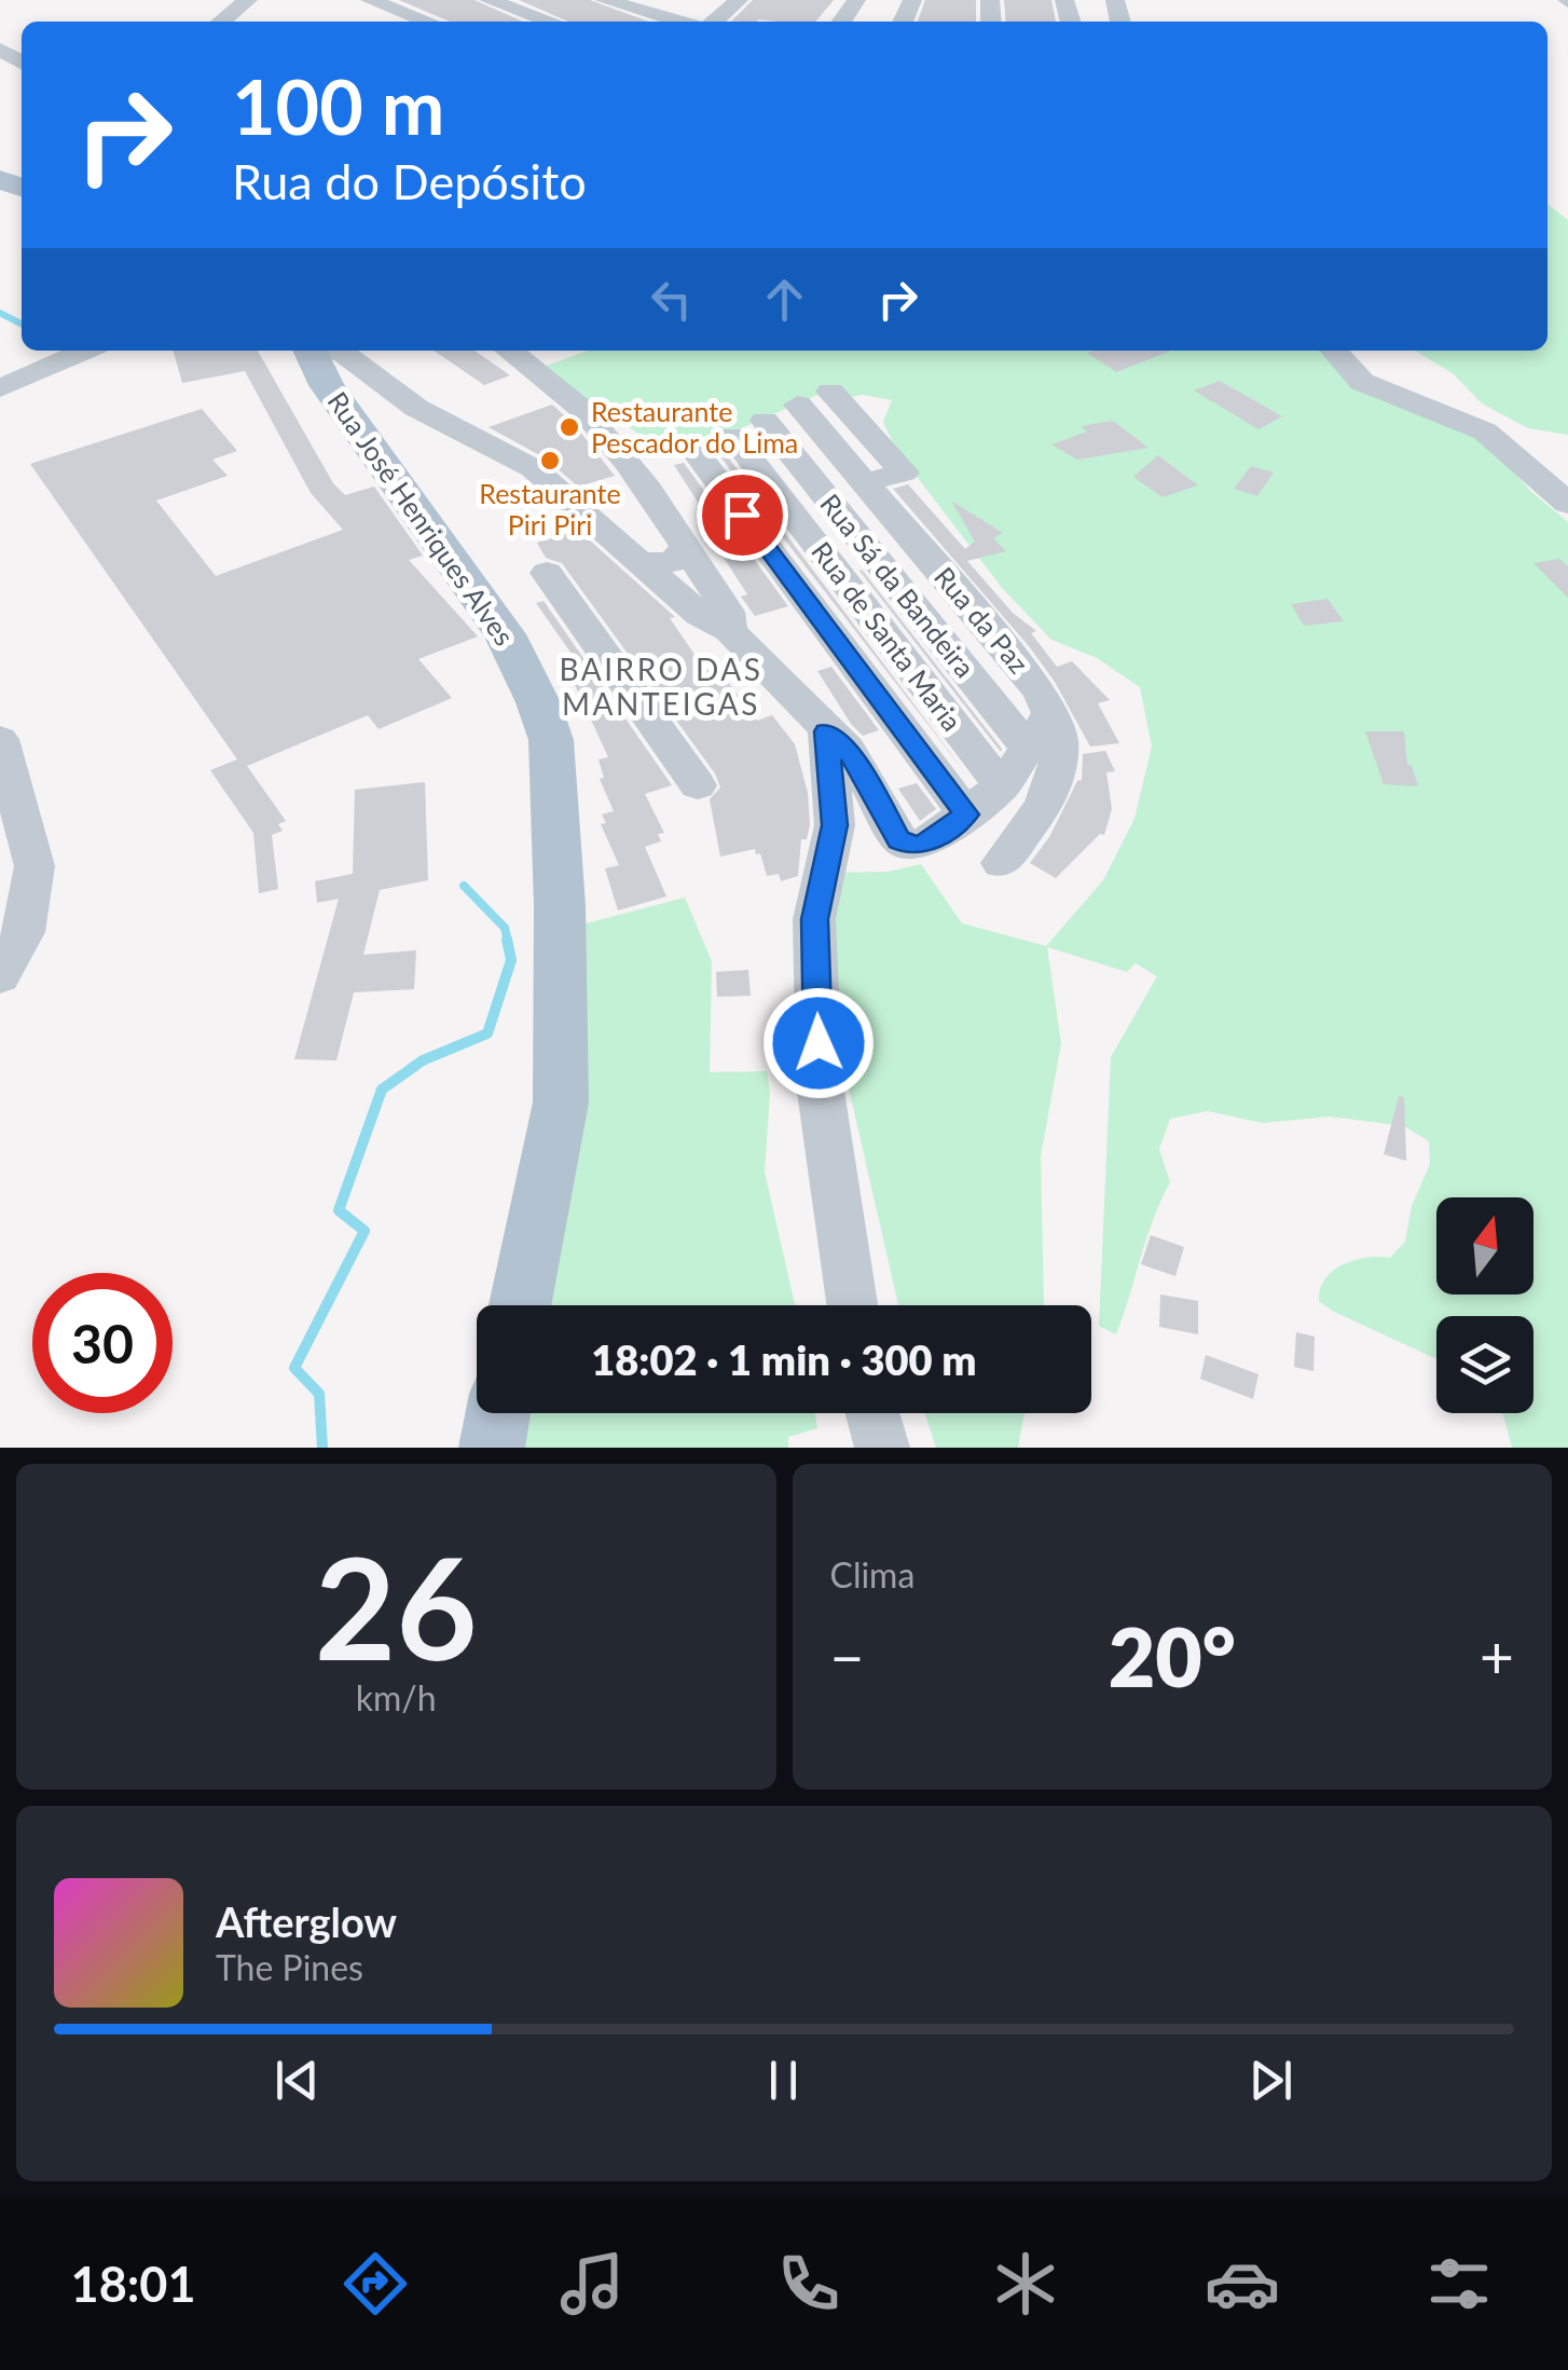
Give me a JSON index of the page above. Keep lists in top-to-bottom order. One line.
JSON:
{"streets":{"main road":["Rua José Henriques Alves"],"street":["Rua Sá da Bandeira","Rua da Paz","Rua de Santa Maria"]},"districts":["BAIRRO DAS MANTEIGAS"],"places":["Restaurante Pescador do Lima","Restaurante Piri Piri"],"north":"top","page":{"turn":["100 m","Rua do Depósito"],"limit":"30","trip":"18:02 · 1 min · 300 m","tile":[["26","km/h"],"Clima"],"heat":["−","20°","+"],"song":["Afterglow","The Pines"],"tabs":"18:01"}}
